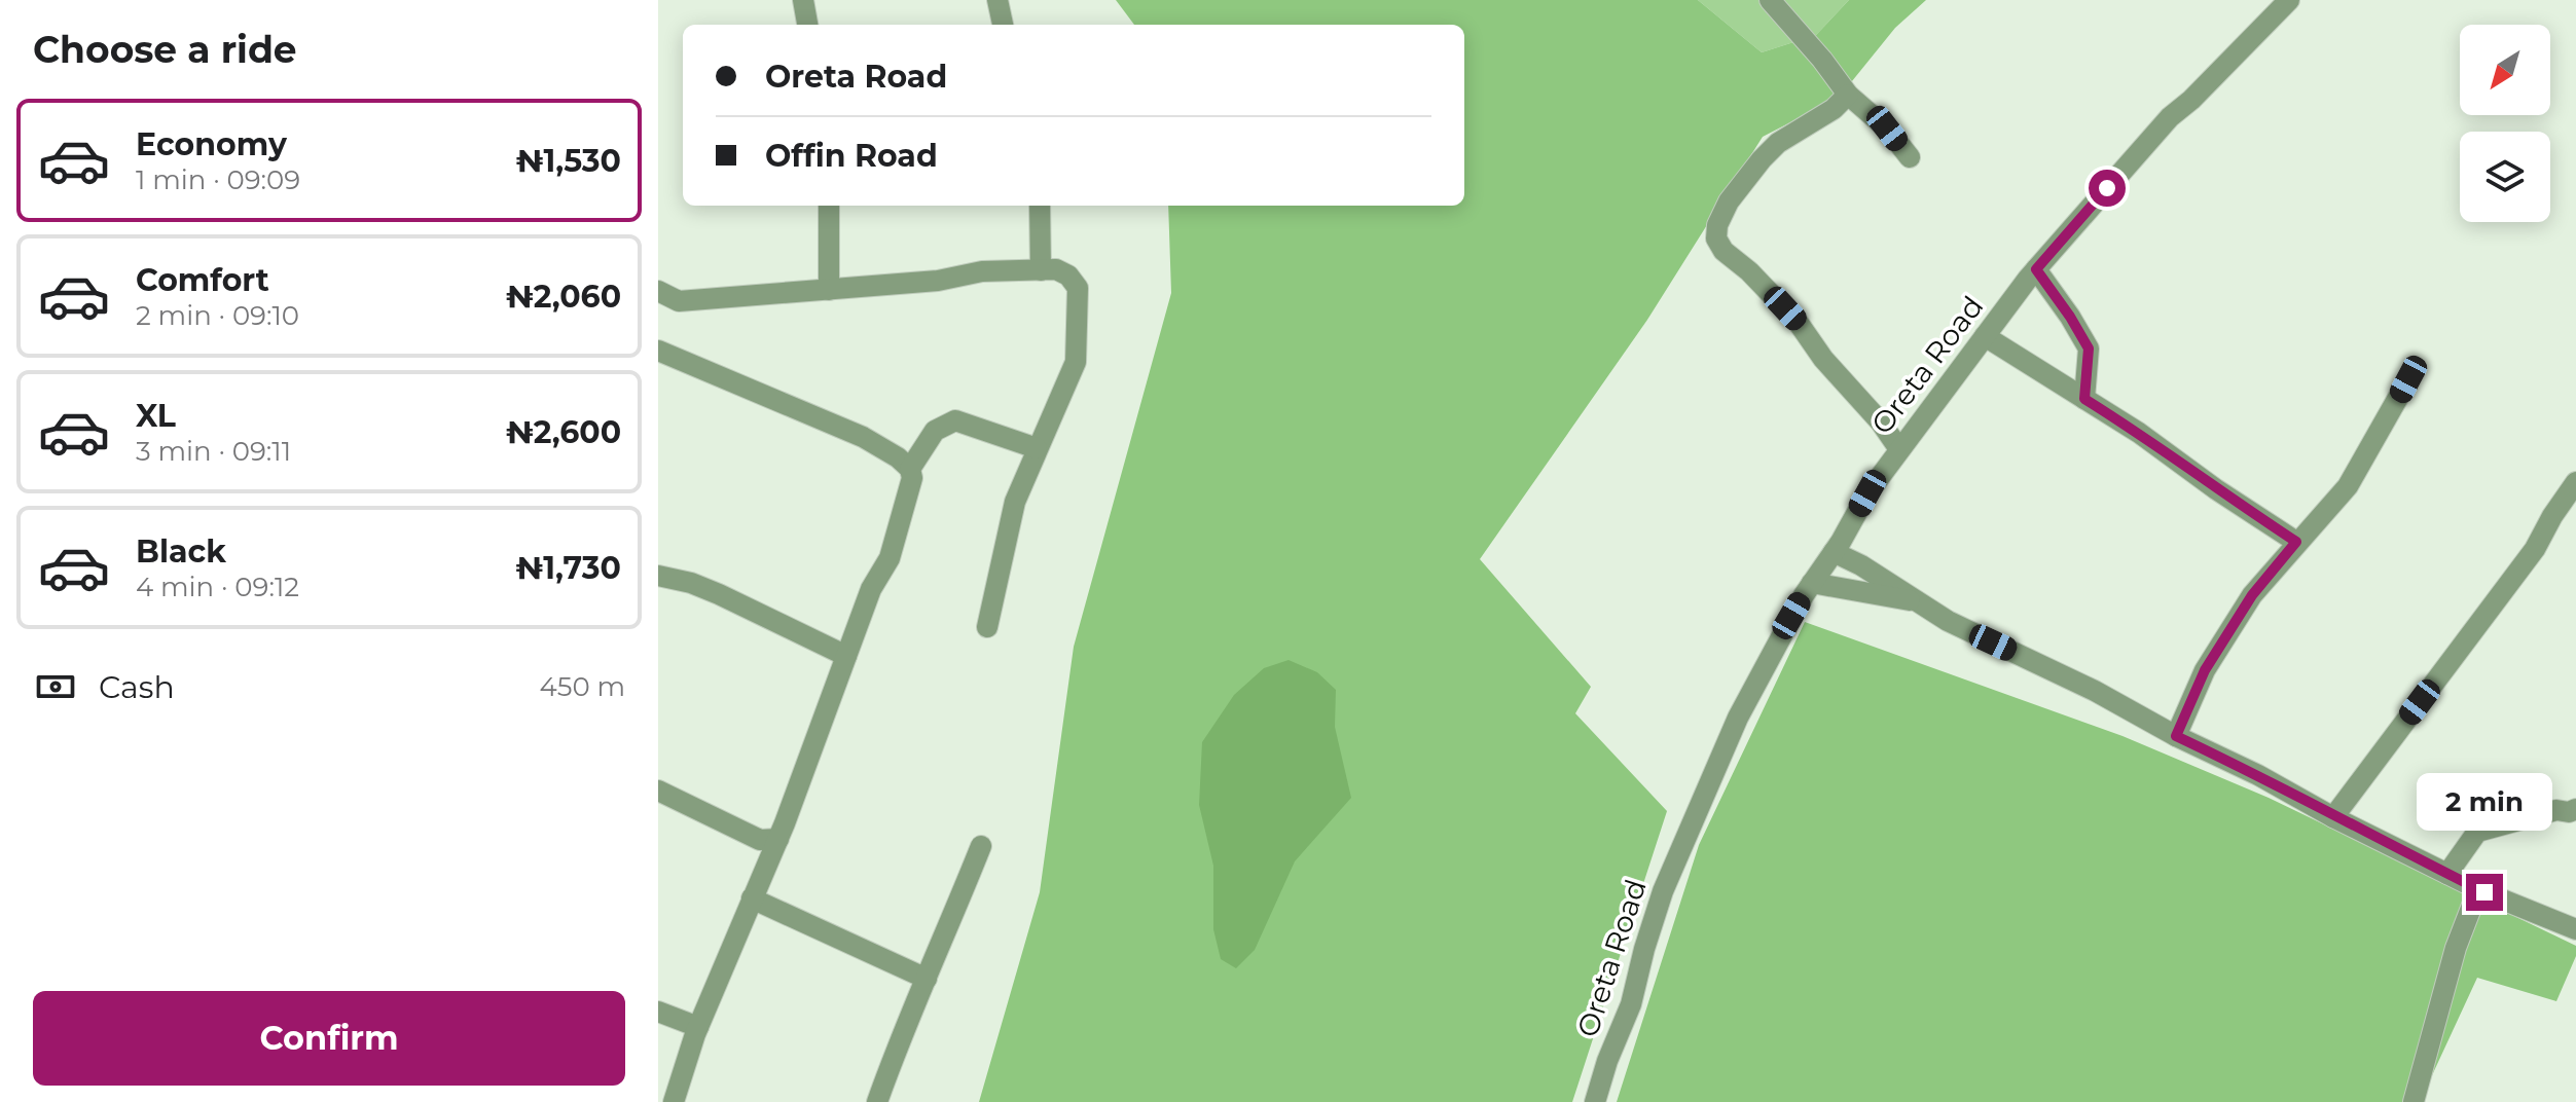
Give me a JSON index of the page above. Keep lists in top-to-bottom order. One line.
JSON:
{"streets":{"street":["Oreta Road"]},"north":"bottom left","page":{"heading":"Choose a ride","banner":["Oreta Road","Offin Road"],"list":[{"name":"Economy","note":"1 min · 09:09","value":"₦1,530"},{"name":"Comfort","note":"2 min · 09:10","value":"₦2,060"},{"name":"XL","note":"3 min · 09:11","value":"₦2,600"},{"name":"Black","note":"4 min · 09:12","value":"₦1,730"}],"pay":["Cash","450 m"],"bubble":"2 min","buttons":"Confirm"}}
